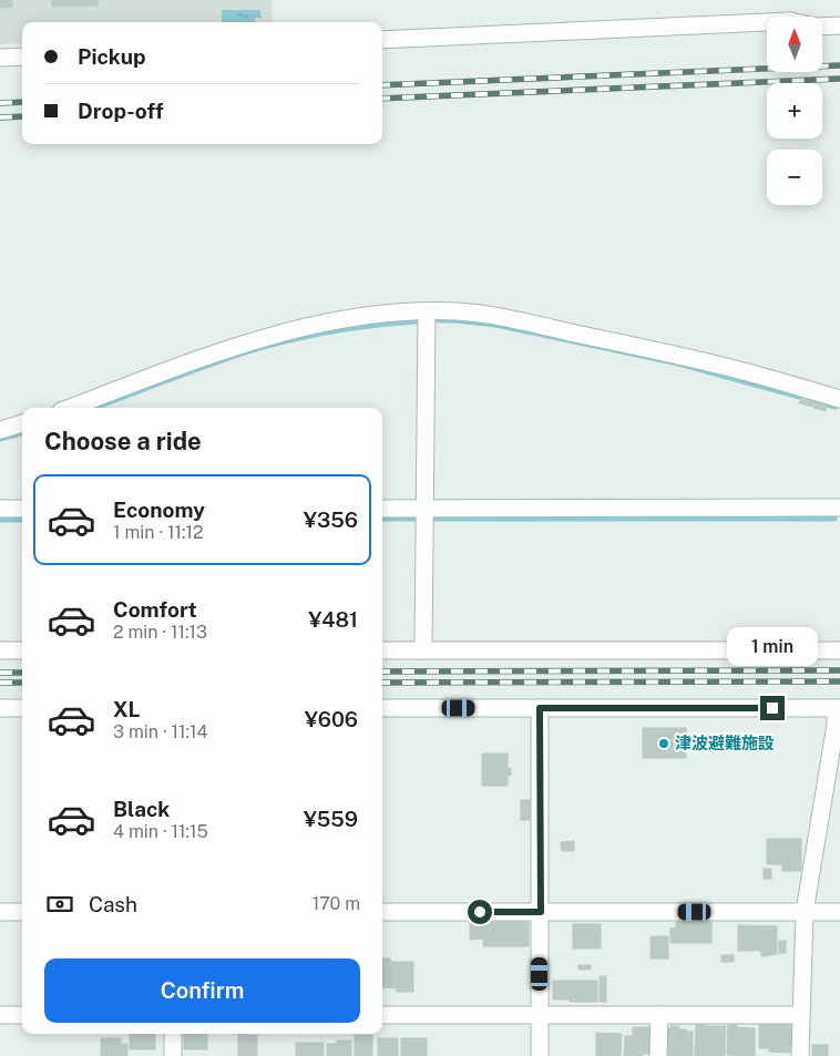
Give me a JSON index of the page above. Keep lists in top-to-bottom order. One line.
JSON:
{"places":["津波避難施設"],"north":"top","page":{"map_buttons":["+","−"],"banner":["Pickup","Drop-off"],"heading":"Choose a ride","list":[{"name":"Economy","note":"1 min · 11:12","value":"¥356"},{"name":"Comfort","note":"2 min · 11:13","value":"¥481"},{"name":"XL","note":"3 min · 11:14","value":"¥606"},{"name":"Black","note":"4 min · 11:15","value":"¥559"}],"bubble":"1 min","pay":["Cash","170 m"],"buttons":"Confirm"}}
